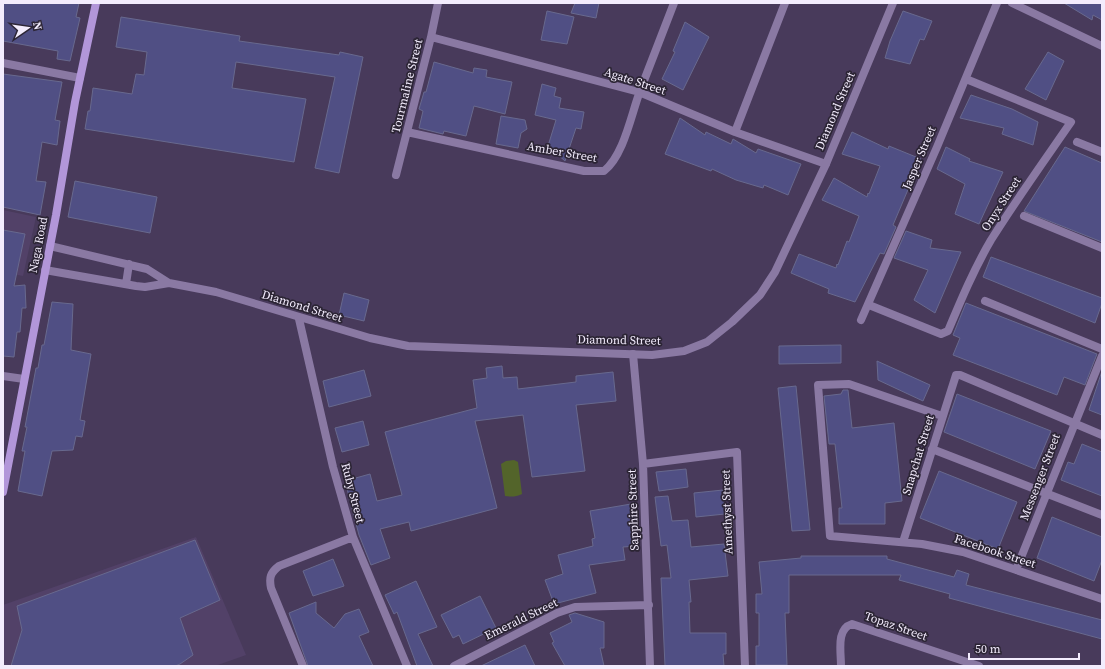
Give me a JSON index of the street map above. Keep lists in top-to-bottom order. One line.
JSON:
{"streets":{"main road":["Naga Road"],"street":["Agate Street","Tourmaline Street","Diamond Street","Amber Street","Jasper Street","Onyx Street","Snapchat Street","Messenger Street","Ruby Street","Sapphire Street","Amethyst Street","Facebook Street","Emerald Street","Topaz Street"]},"crossings":[["Agate Street","Tourmaline Street"],["Agate Street","Diamond Street"],["Agate Street","Amber Street"],["Tourmaline Street","Amber Street"],["Diamond Street","Naga Road"],["Diamond Street","Ruby Street"],["Diamond Street","Sapphire Street"],["Jasper Street","Onyx Street"],["Snapchat Street","Messenger Street"],["Snapchat Street","Facebook Street"],["Messenger Street","Facebook Street"],["Sapphire Street","Amethyst Street"],["Sapphire Street","Emerald Street"]],"scale_bar":"50 m","north":"right"}
